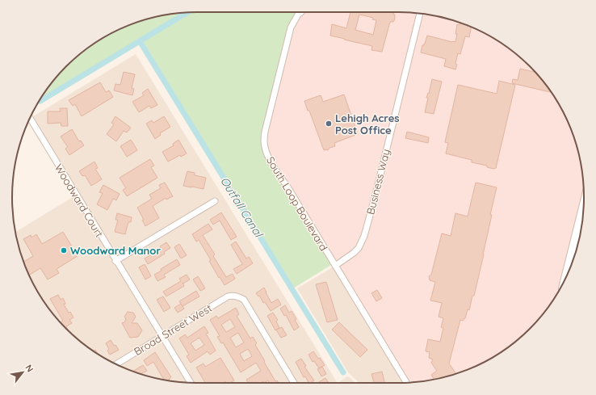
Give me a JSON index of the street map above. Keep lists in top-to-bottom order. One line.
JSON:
{"streets":{"street":["Business Way","Woodward Court","South Loop Boulevard","Broad Street West"]},"crossings":[["Business Way","South Loop Boulevard"],["Woodward Court","Broad Street West"]],"water":["Outfall Canal"],"places":["Lehigh Acres Post Office","Woodward Manor"],"north":"top right"}
